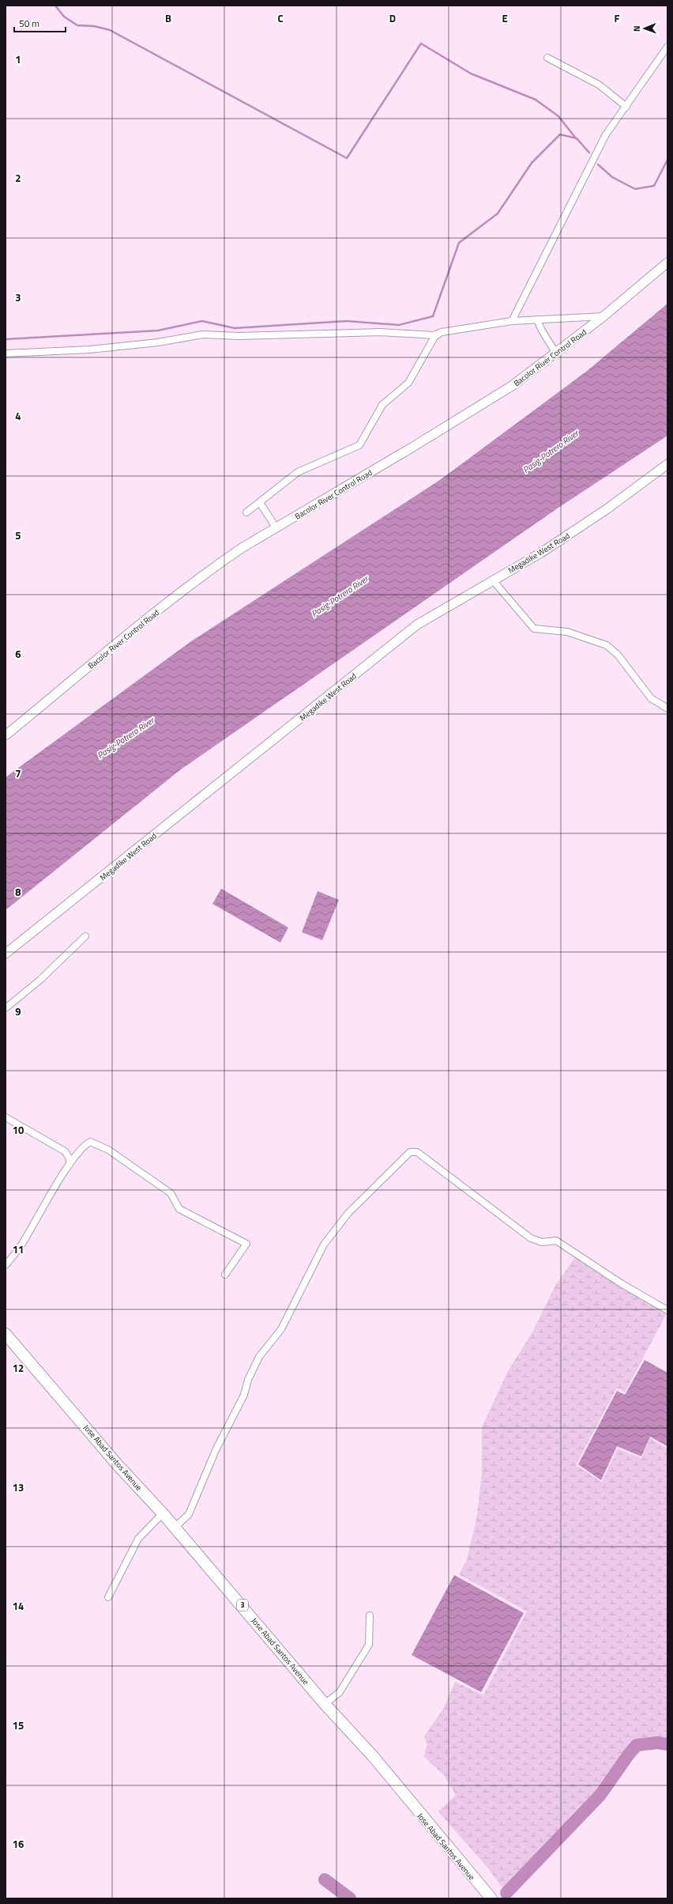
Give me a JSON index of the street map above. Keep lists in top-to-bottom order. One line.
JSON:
{"streets":{"highway":["Jose Abad Santos Avenue","3"],"street":["Bacolor River Control Road","Megadike West Road"]},"water":["Pasig-Potrero River"],"scale_bar":"50 m","north":"left","grid":{"columns":["B","C","D","E","F"],"rows":["1","2","3","4","5","6","7","8","9","10","11","12","13","14","15","16"]}}
